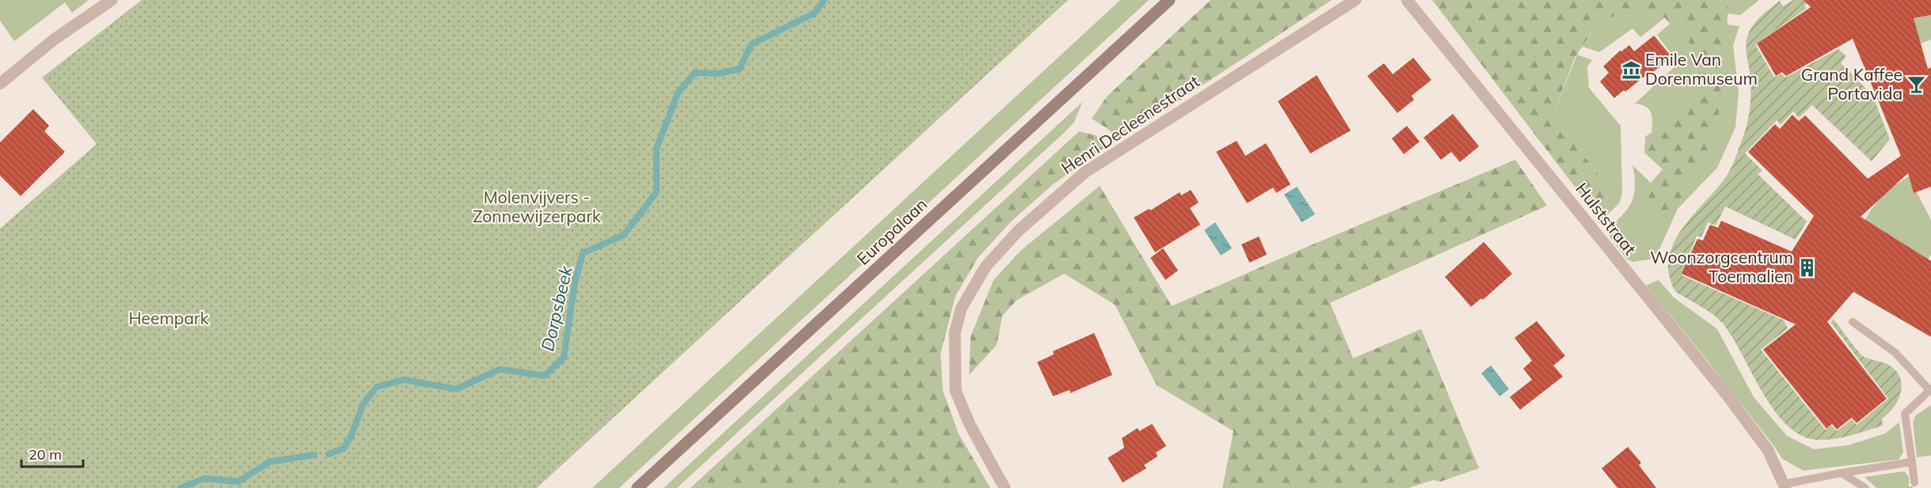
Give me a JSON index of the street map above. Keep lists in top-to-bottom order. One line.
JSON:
{"streets":{"main road":["Europalaan"],"street":["Henri Decleenestraat","Hulststraat"]},"water":["Dorpsbeek"],"parks":["Molenvijvers - Zonnewijzerpark","Heempark"],"places":{"museum":["Emile Van Dorenmuseum"],"bar":["Grand Kaffee Portavida"],"building":["Woonzorgcentrum Toermalien"]},"scale_bar":"20 m"}
